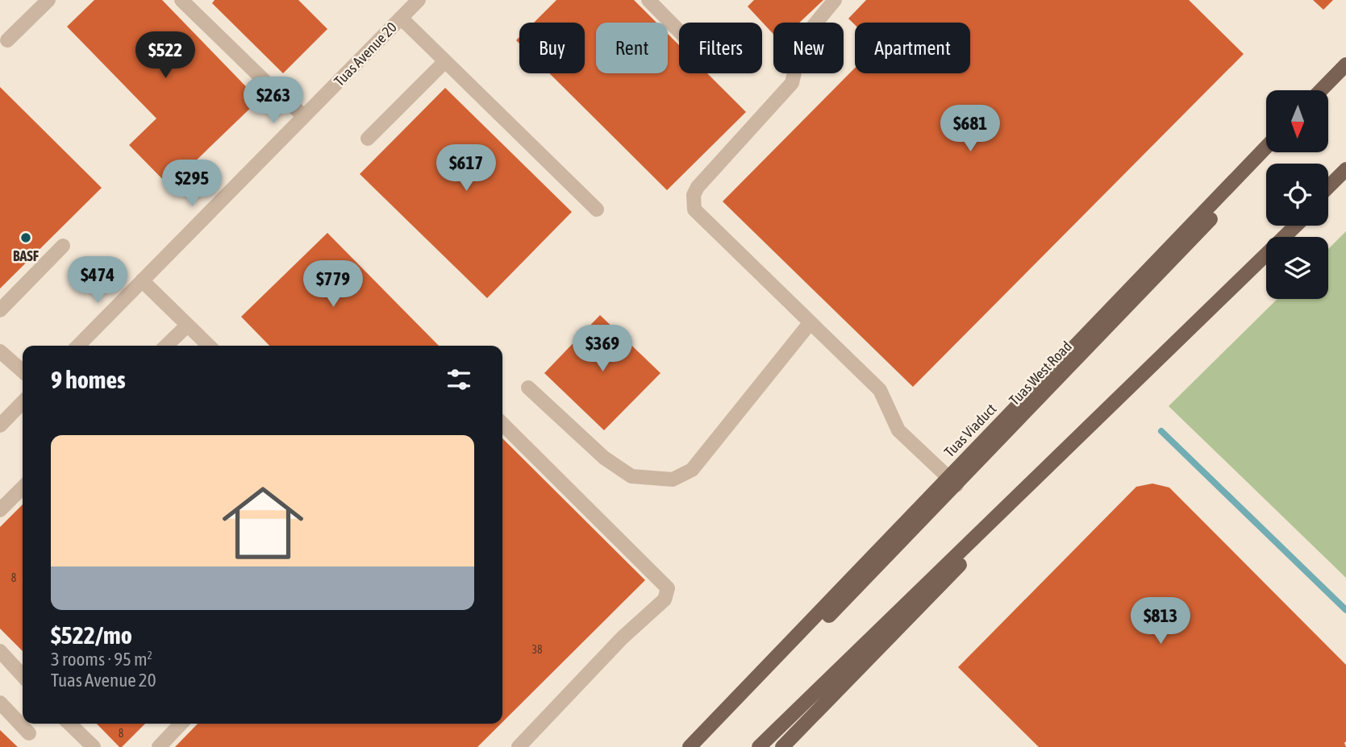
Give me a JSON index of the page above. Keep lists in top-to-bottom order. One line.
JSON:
{"streets":{"main road":["Tuas West Road","Tuas Viaduct"],"street":["Tuas Avenue 20"]},"places":["BASF"],"house_numbers":["8","38","8"],"north":"bottom","page":{"chip":["Buy","Rent","Filters","New","Apartment"],"price":["$522","$263","$681","$617","$295","$474","$779","$369","$813"],"heading":"9 homes","list":[{"name":"$522/mo","note":"3 rooms · 95 m² · Tuas Avenue 20"}]}}
